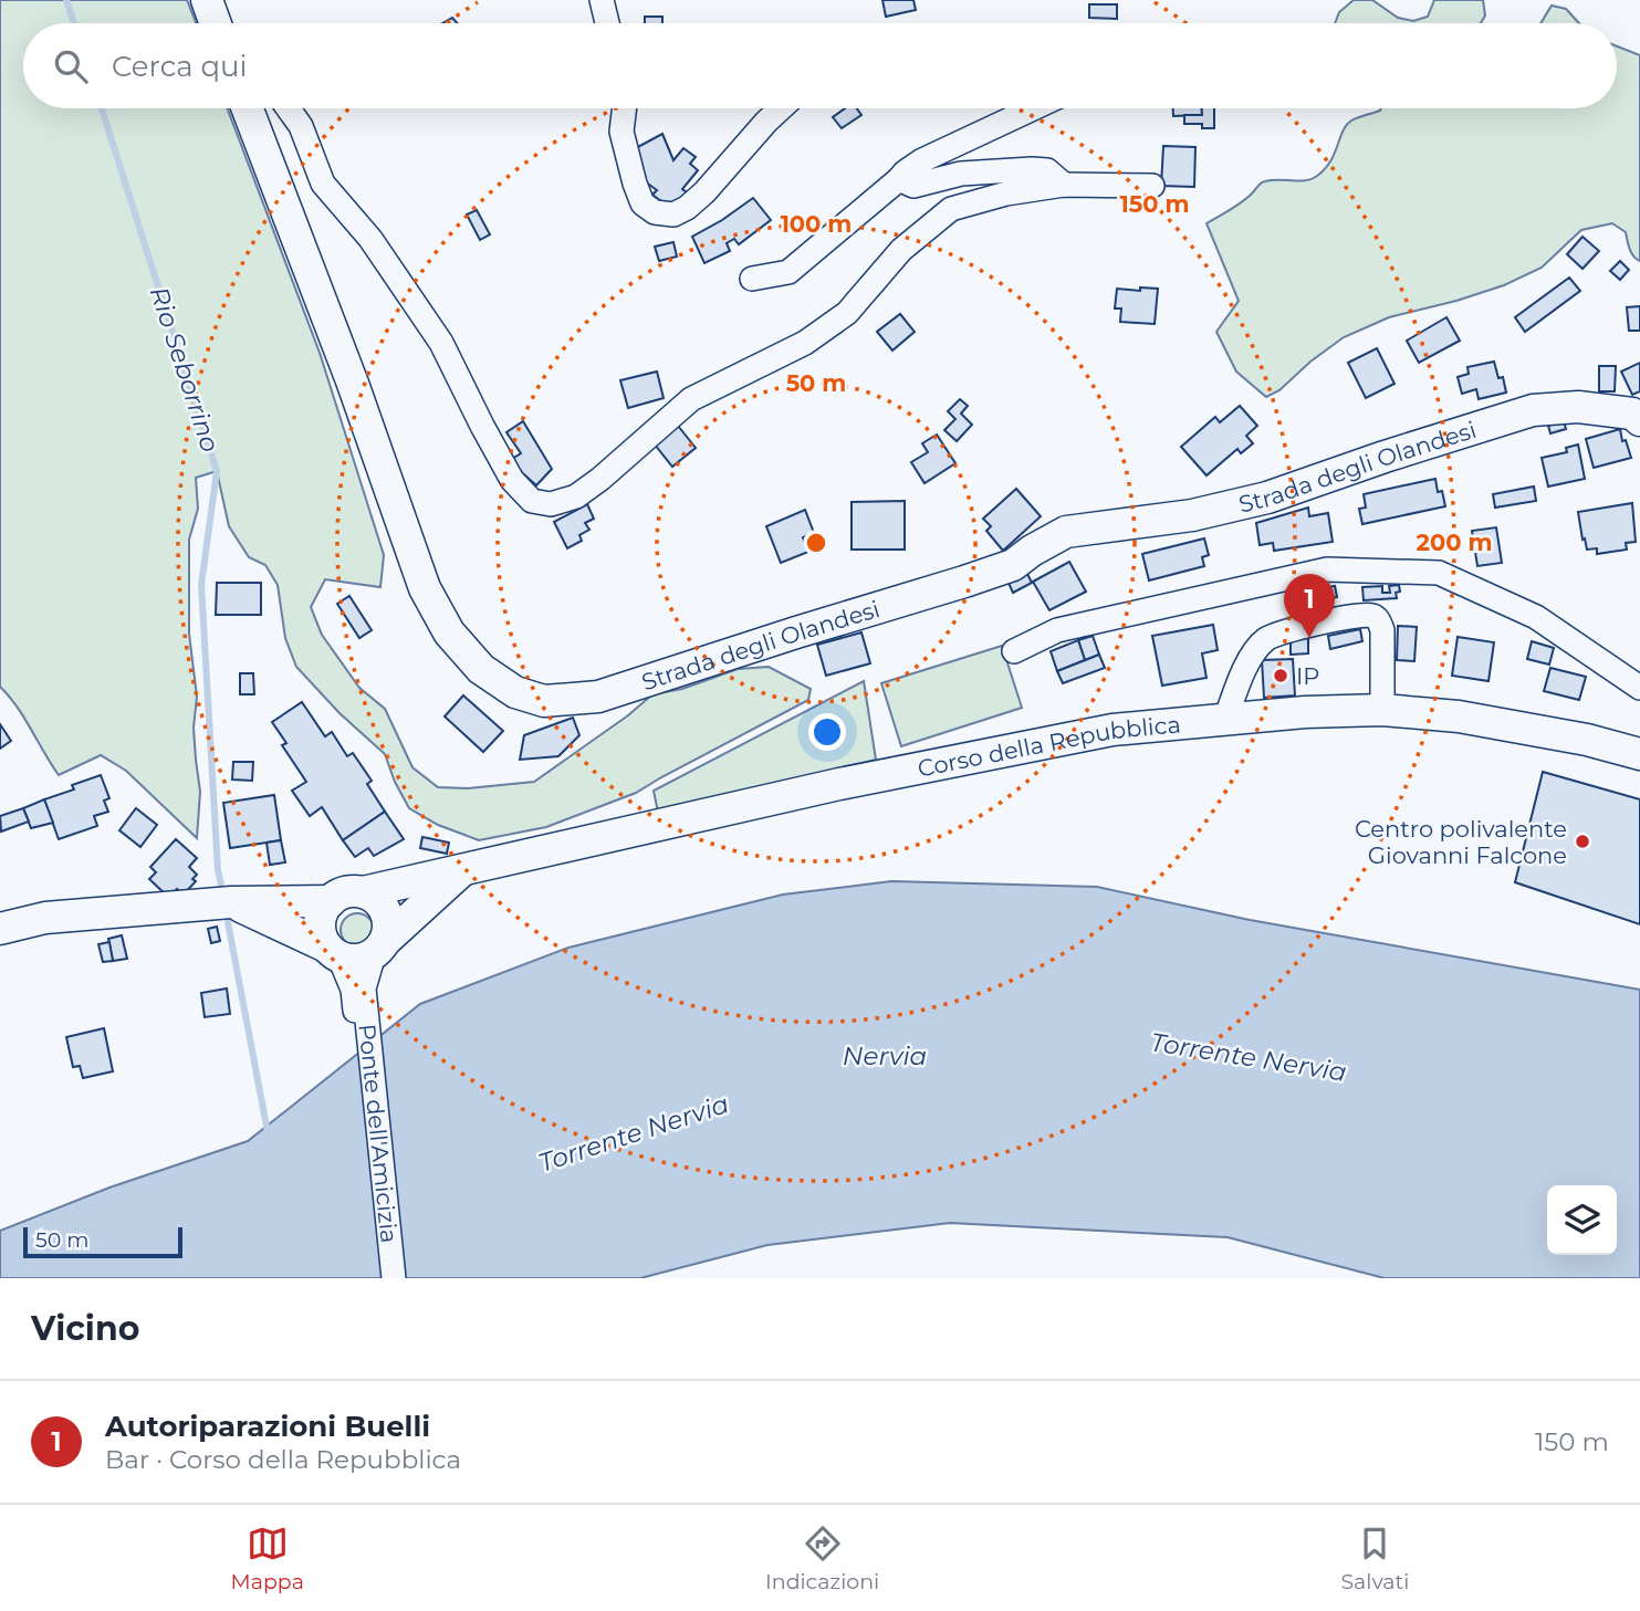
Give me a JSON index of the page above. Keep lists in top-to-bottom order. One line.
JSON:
{"streets":{"main road":["Strada degli Olandesi","Corso della Repubblica"],"street":["Ponte dell'Amicizia"]},"water":["Rio Seborrino","Nervia","Torrente Nervia"],"places":["IP","Centro polivalente Giovanni Falcone"],"scale_bar":"50 m","page":{"search":"Cerca qui","pins":"1","scale":"50 m","heading":"Vicino","list":[{"mark":"1","name":"Autoriparazioni Buelli","note":"Bar · Corso della Repubblica","value":"150 m"}],"nav":["Mappa","Indicazioni","Salvati"]},"rings":["150 m","100 m","50 m","200 m"]}
